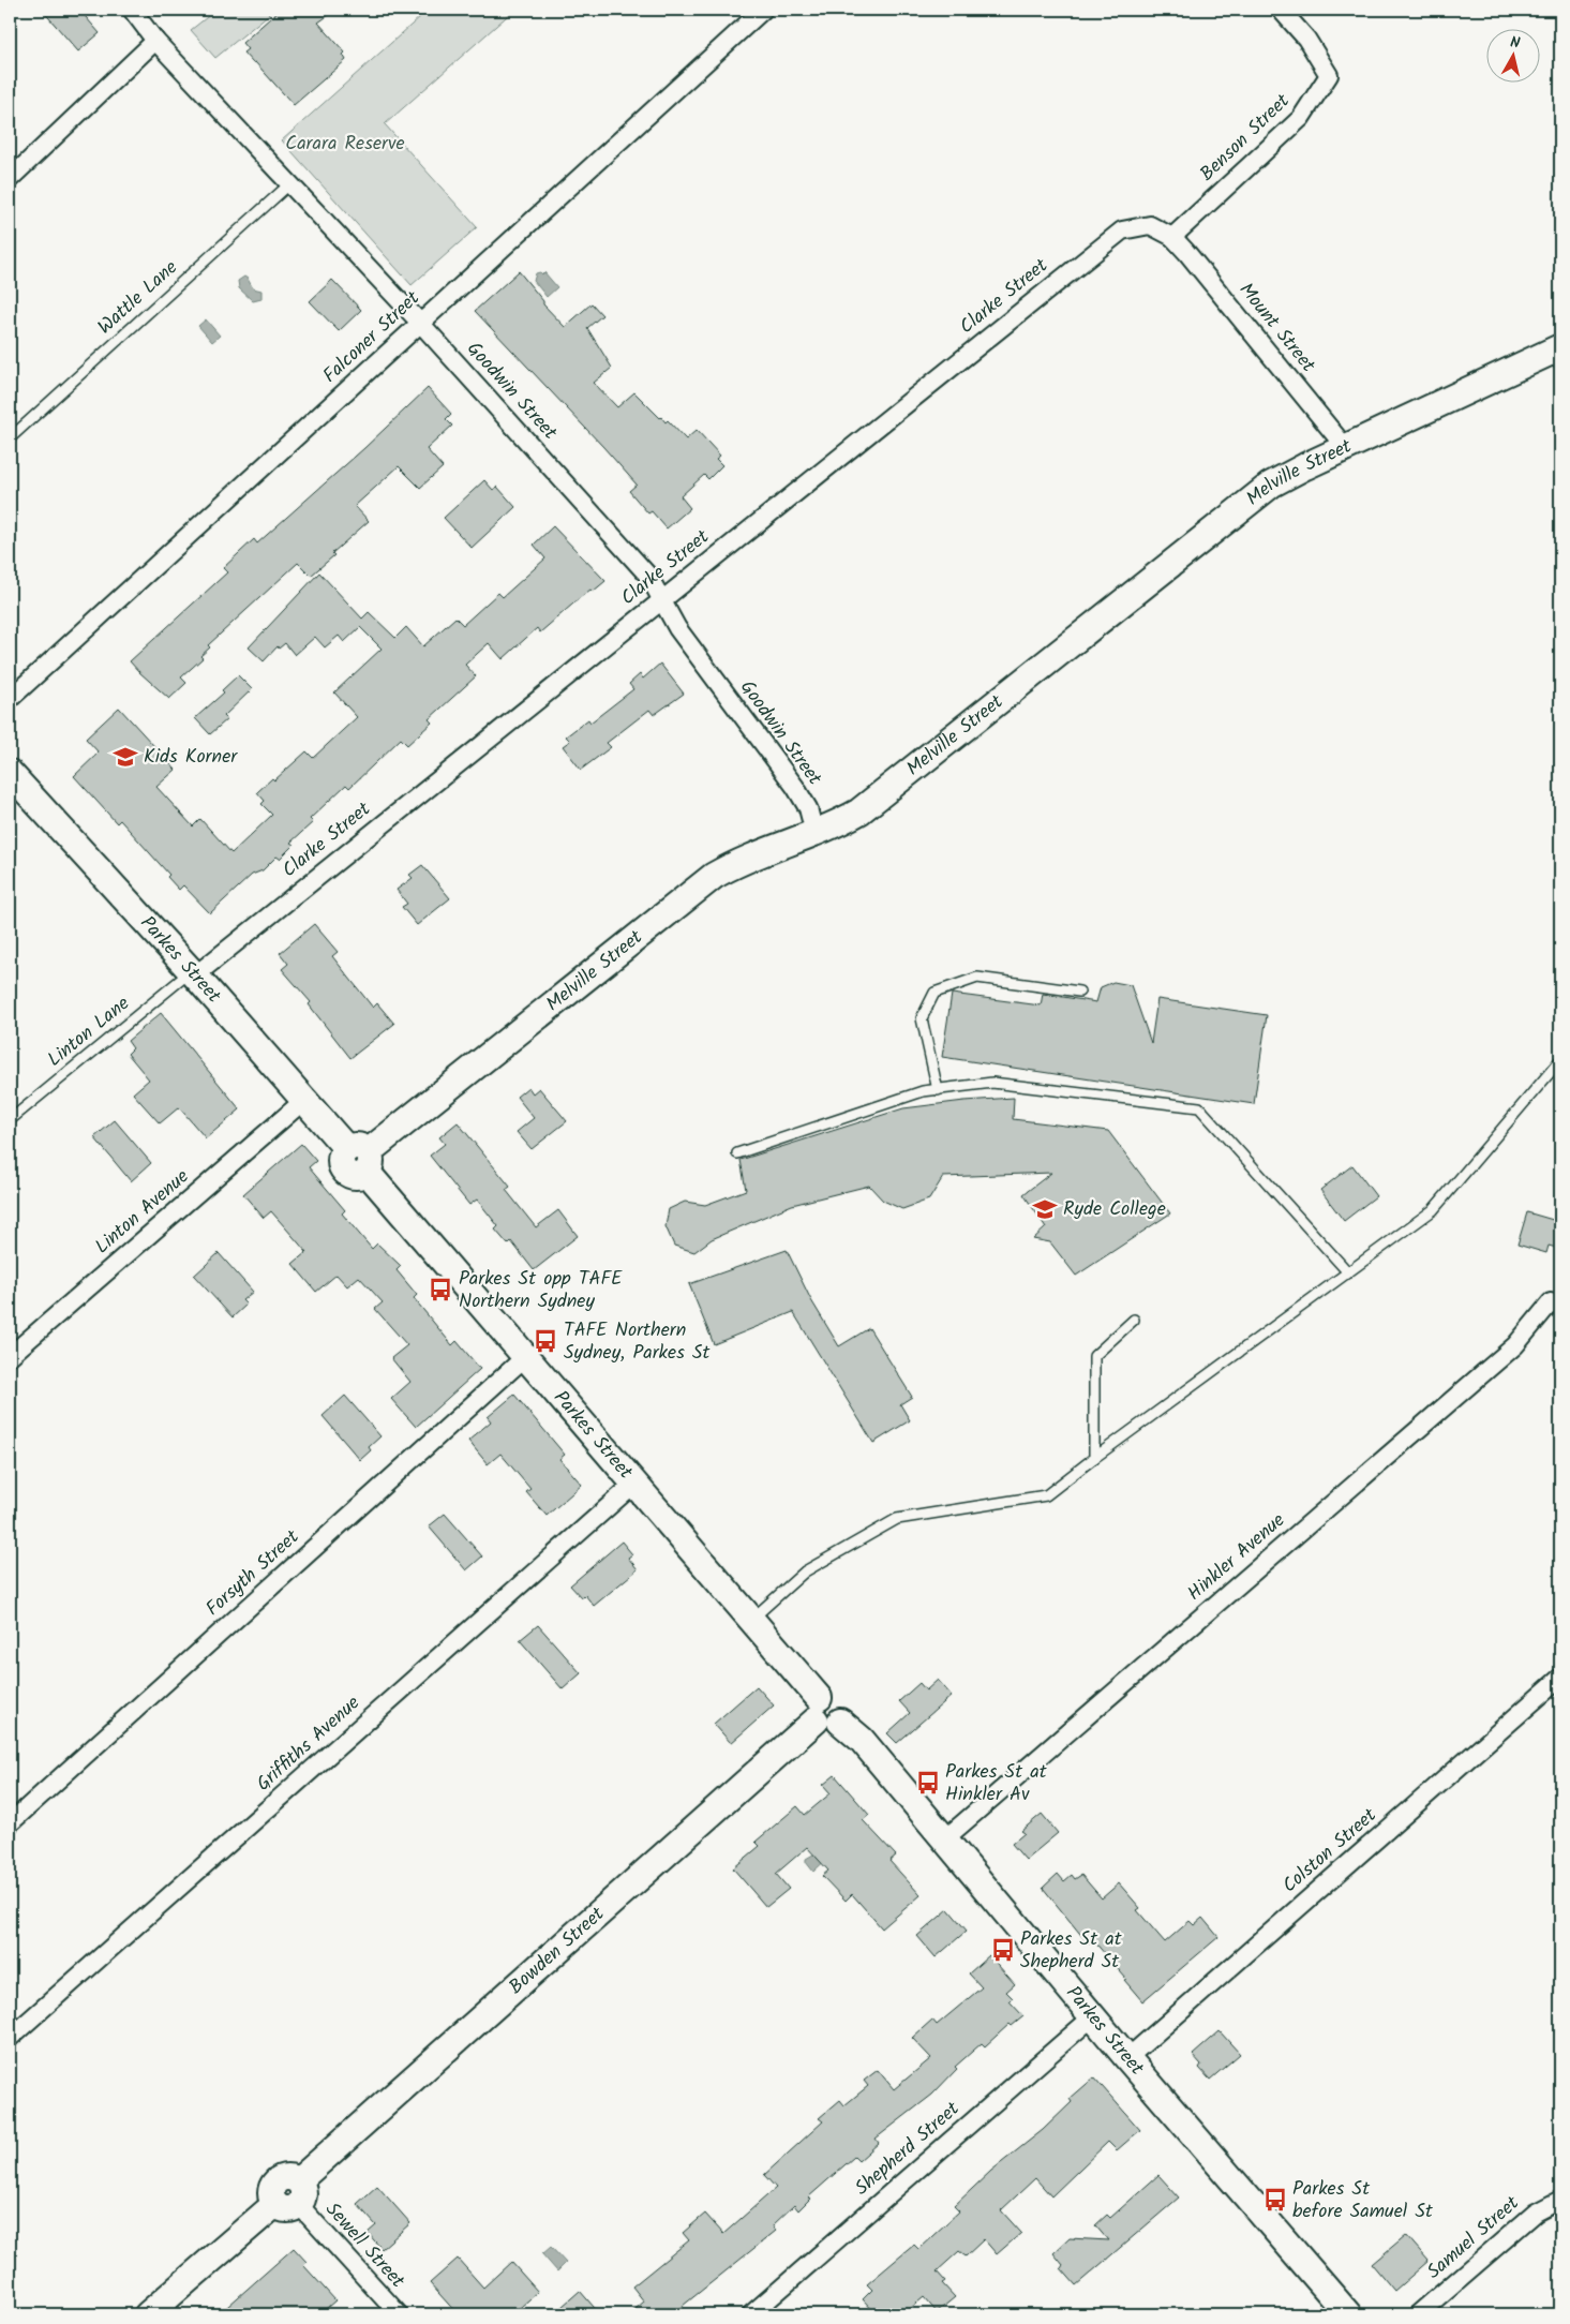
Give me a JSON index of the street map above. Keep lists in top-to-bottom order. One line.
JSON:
{"streets":{"street":["Benson Street","Clarke Street","Mount Street","Falconer Street","Goodwin Street","Melville Street","Parkes Street","Linton Avenue","Hinkler Avenue","Forsyth Street","Griffiths Avenue","Colston Street","Bowden Street","Shepherd Street","Samuel Street","Sewell Street"],"lane":["Wattle Lane","Linton Lane"]},"crossings":[["Benson Street","Clarke Street"],["Benson Street","Mount Street"],["Clarke Street","Mount Street"],["Clarke Street","Goodwin Street"],["Clarke Street","Parkes Street"],["Clarke Street","Linton Lane"],["Wattle Lane","Goodwin Street"],["Mount Street","Melville Street"],["Falconer Street","Goodwin Street"],["Goodwin Street","Melville Street"],["Melville Street","Parkes Street"],["Parkes Street","Linton Lane"],["Parkes Street","Linton Avenue"],["Parkes Street","Hinkler Avenue"],["Parkes Street","Forsyth Street"],["Parkes Street","Griffiths Avenue"],["Parkes Street","Colston Street"],["Parkes Street","Bowden Street"],["Parkes Street","Shepherd Street"],["Bowden Street","Sewell Street"]],"parks":["Carara Reserve"],"places":{"school or university":["Kids Korner","Ryde College"],"bus stop":["Parkes St opp TAFE Northern Sydney","TAFE Northern Sydney, Parkes St","Parkes St at Hinkler Av","Parkes St at Shepherd St","Parkes St before Samuel St"]},"north":"top"}
